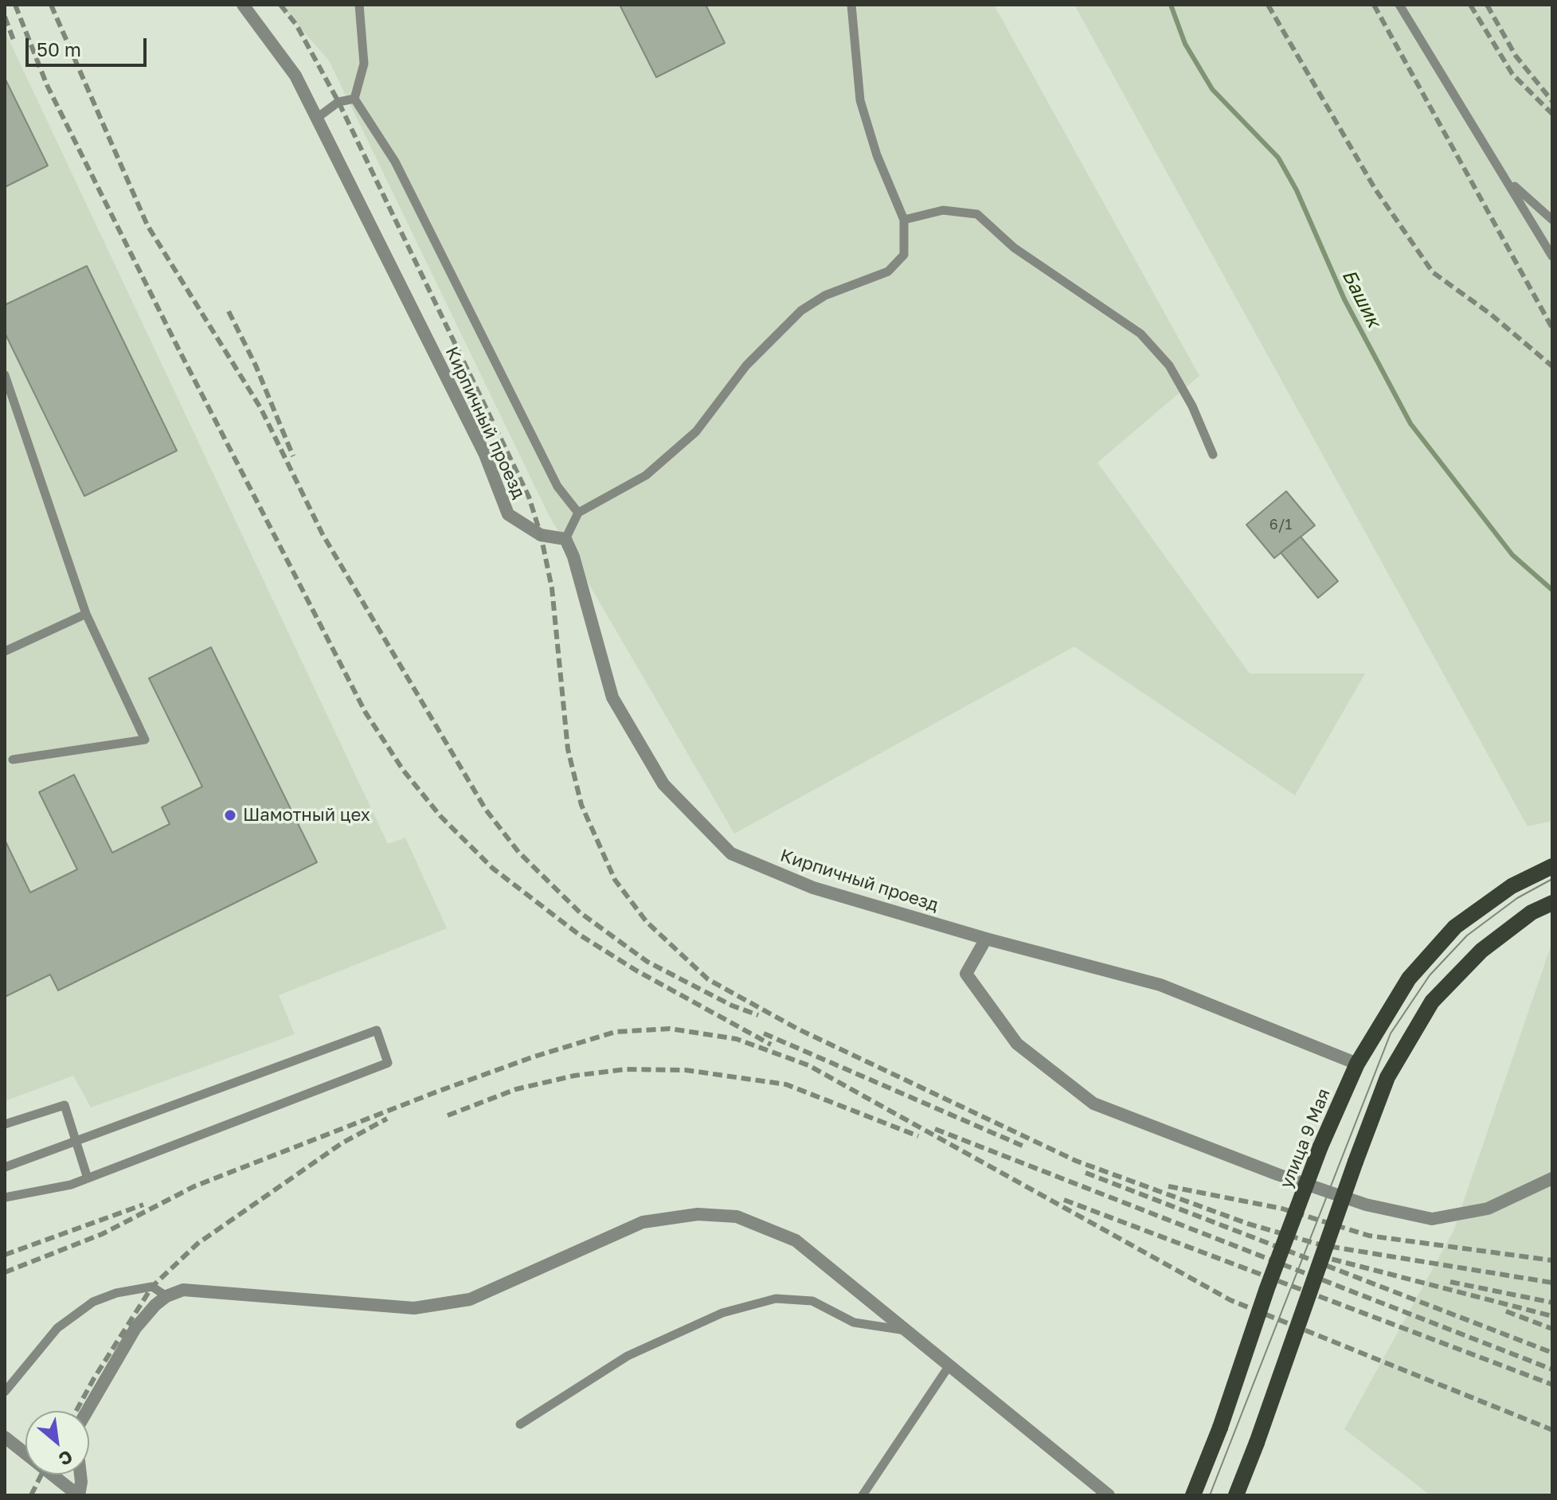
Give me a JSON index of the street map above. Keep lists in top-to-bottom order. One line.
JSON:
{"streets":{"main road":["улица 9 Мая"],"street":["Кирпичный проезд"]},"crossings":[["Кирпичный проезд","улица 9 Мая"]],"water":["Башик"],"places":["Шамотный цех"],"house_numbers":["6/1"],"scale_bar":"50 m","north":"bottom right"}
